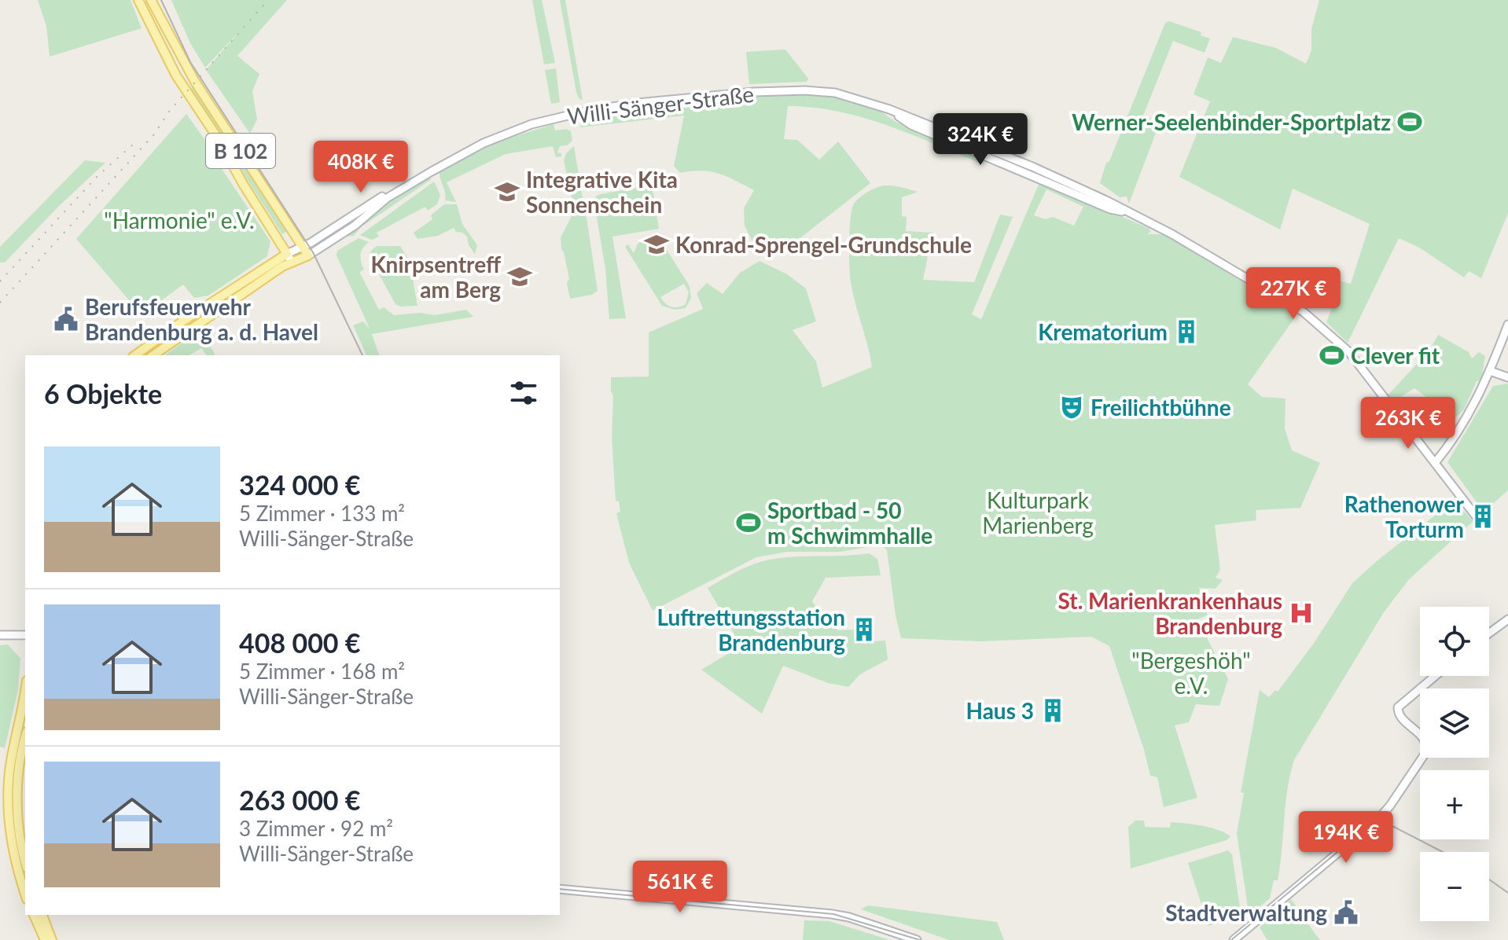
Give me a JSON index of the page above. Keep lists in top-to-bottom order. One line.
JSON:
{"streets":{"main road":["Willi-Sänger-Straße","B 102"]},"crossings":[["Willi-Sänger-Straße","B 102"]],"parks":["\"Harmonie\" e.V.","Kulturpark Marienberg","\"Bergeshöh\" e.V."],"places":{"sports":["Werner-Seelenbinder-Sportplatz","Clever fit","Sportbad - 50 m Schwimmhalle"],"school or university":["Integrative Kita Sonnenschein","Konrad-Sprengel-Grundschule","Knirpsentreff am Berg"],"public building":["Berufsfeuerwehr Brandenburg a. d. Havel","Stadtverwaltung"],"building":["Krematorium","Rathenower Torturm","Luftrettungsstation Brandenburg","Haus 3"],"theatre":["Freilichtbühne"],"hospital":["St. Marienkrankenhaus Brandenburg"]},"page":{"price":["324K €","408K €","227K €","263K €","194K €","561K €"],"heading":"6 Objekte","list":[{"name":"324 000 €","note":"5 Zimmer · 133 m² · Willi-Sänger-Straße"},{"name":"408 000 €","note":"5 Zimmer · 168 m² · Willi-Sänger-Straße"},{"name":"263 000 €","note":"3 Zimmer · 92 m² · Willi-Sänger-Straße"}],"map_buttons":["+","−"]}}
